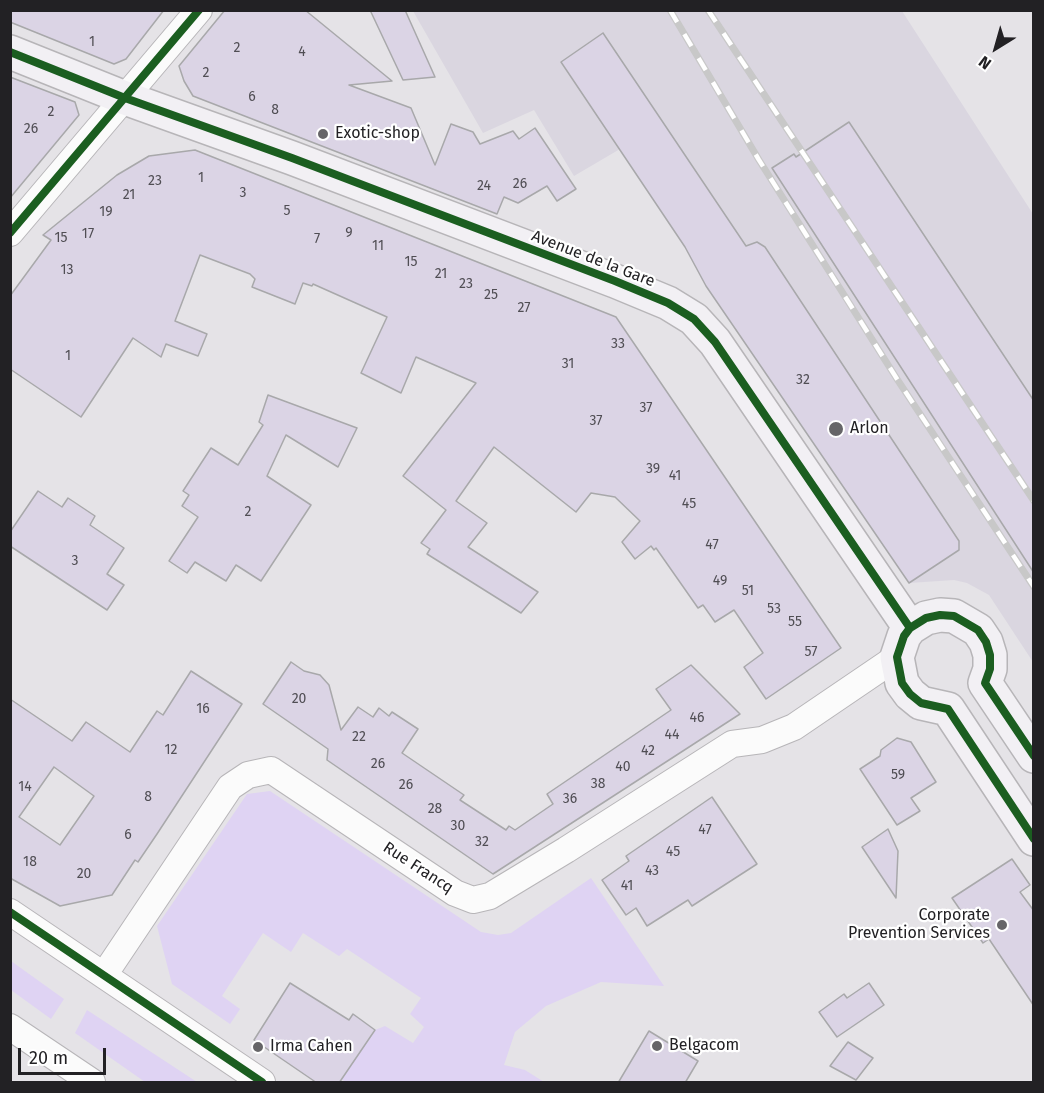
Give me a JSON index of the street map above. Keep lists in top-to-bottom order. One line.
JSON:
{"streets":{"main road":["Avenue de la Gare"],"street":["Rue Francq"]},"crossings":[["Avenue de la Gare","Rue Francq"]],"places":["Exotic-shop","Arlon","Corporate Prevention Services","Belgacom","Irma Cahen"],"house_numbers":["1","2","4","2","6","8","2","26","1","23","26","24","3","21","5","19","9","17","15","7","11","15","13","21","23","25","27","33","1","31","32","37","37","39","41","45","2","47","3","49","51","53","55","57","20","16","46","44","22","12","42","26","40","59","38","26","14","8","36","28","30","47","6","32","45","18","43","20","41"],"scale_bar":"20 m","north":"bottom left"}
